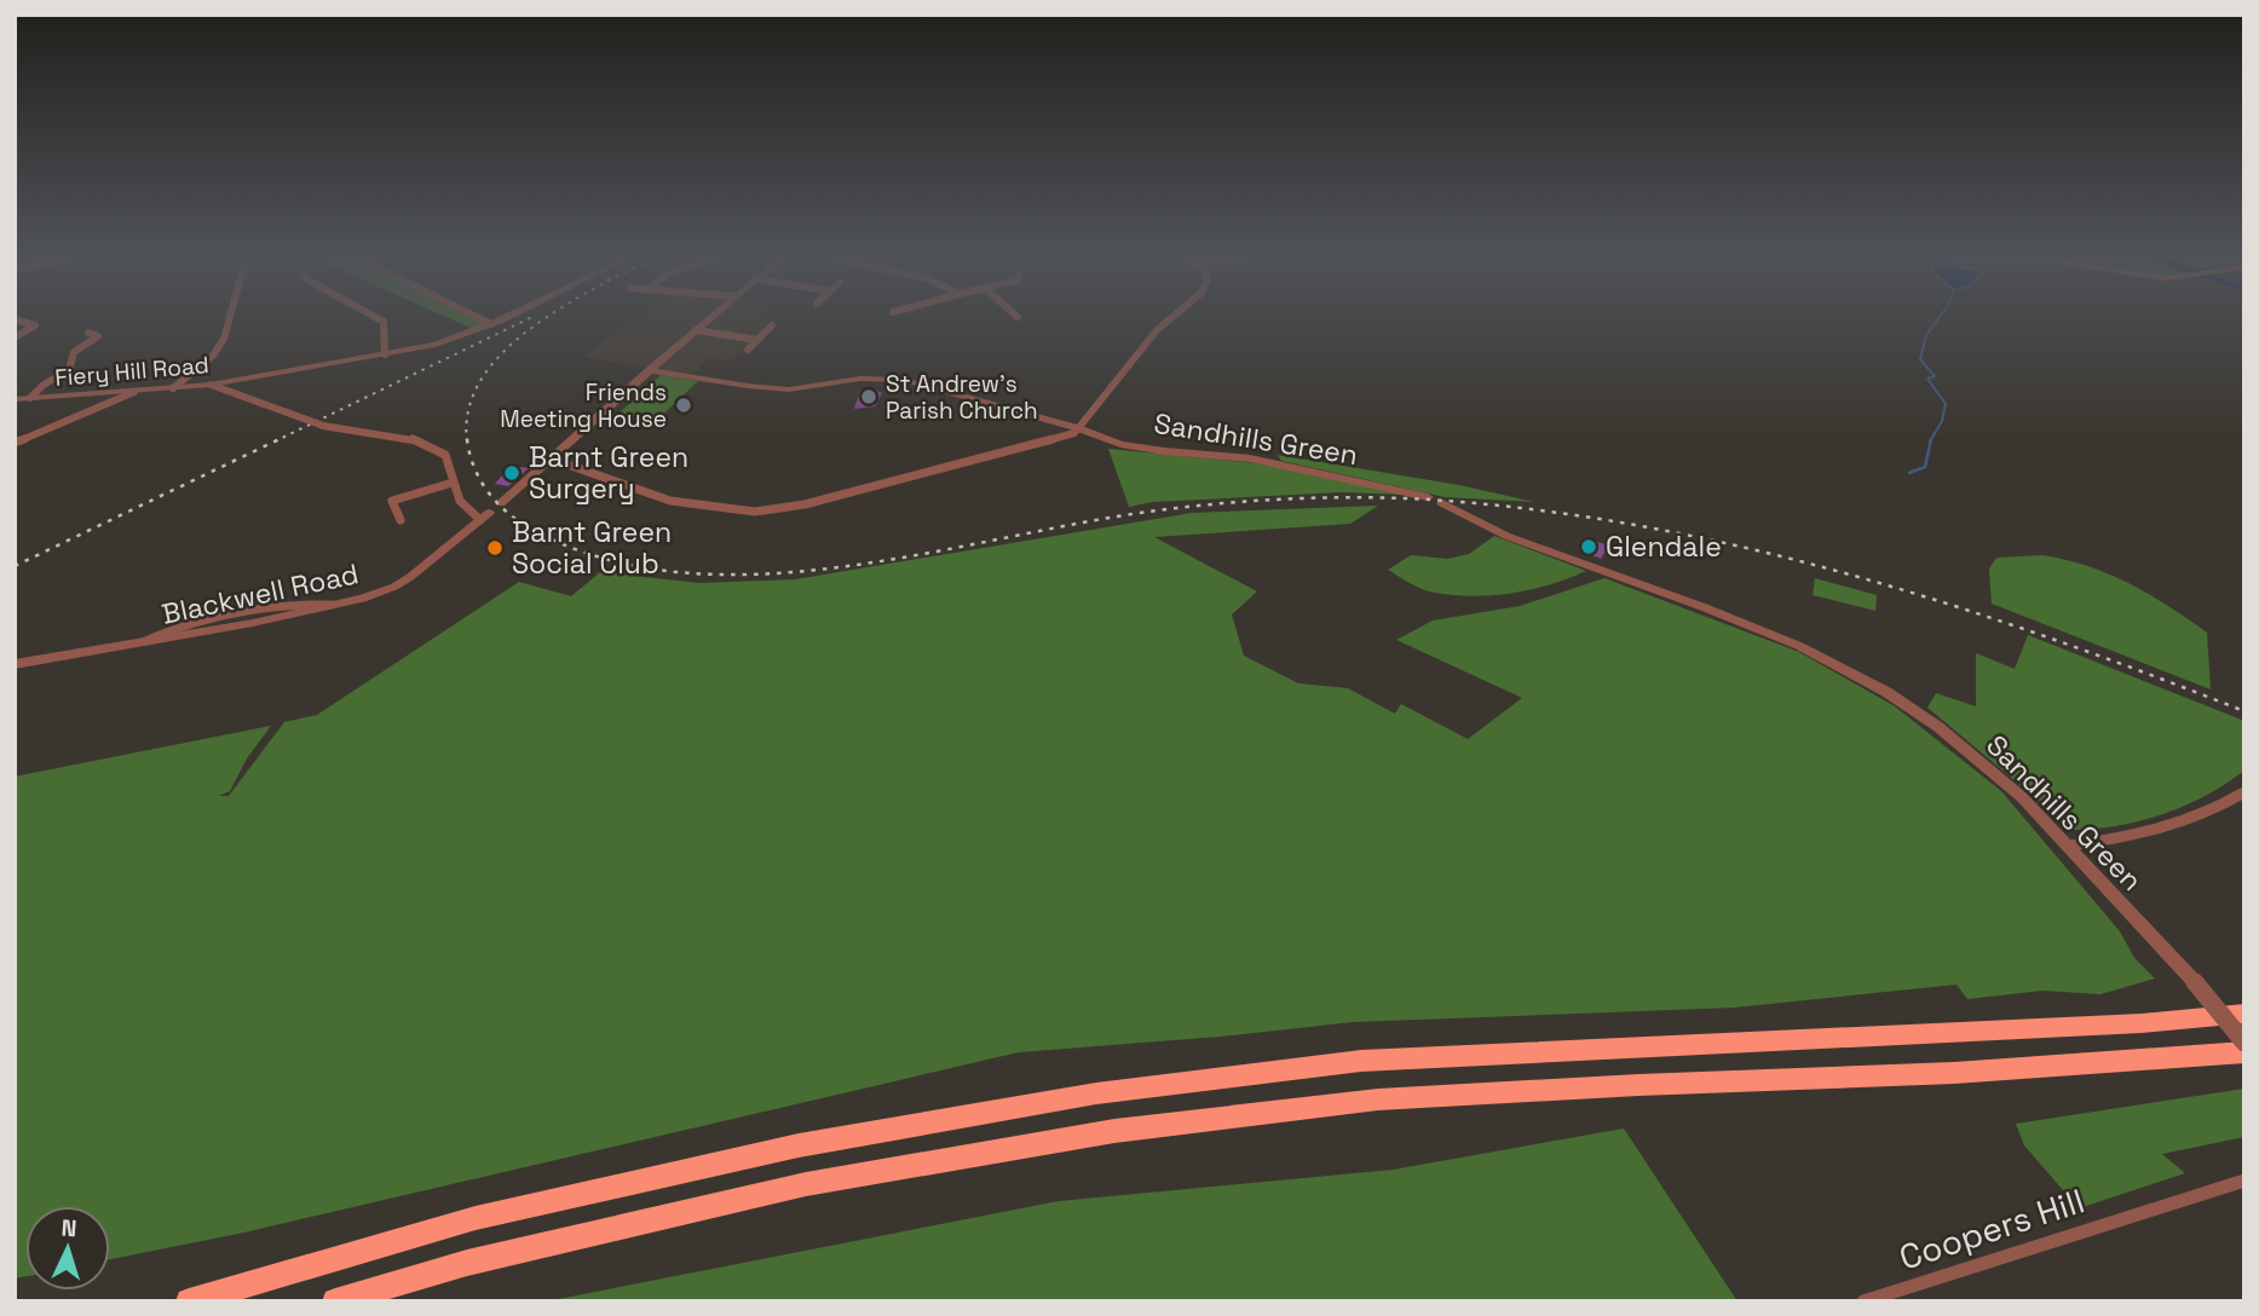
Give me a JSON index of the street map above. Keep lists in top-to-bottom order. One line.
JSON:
{"streets":{"street":["Fiery Hill Road","Sandhills Green","Blackwell Road","Coopers Hill"]},"places":["St Andrew's Parish Church","Friends Meeting House","Barnt Green Surgery","Glendale","Barnt Green Social Club"],"north":"top"}
